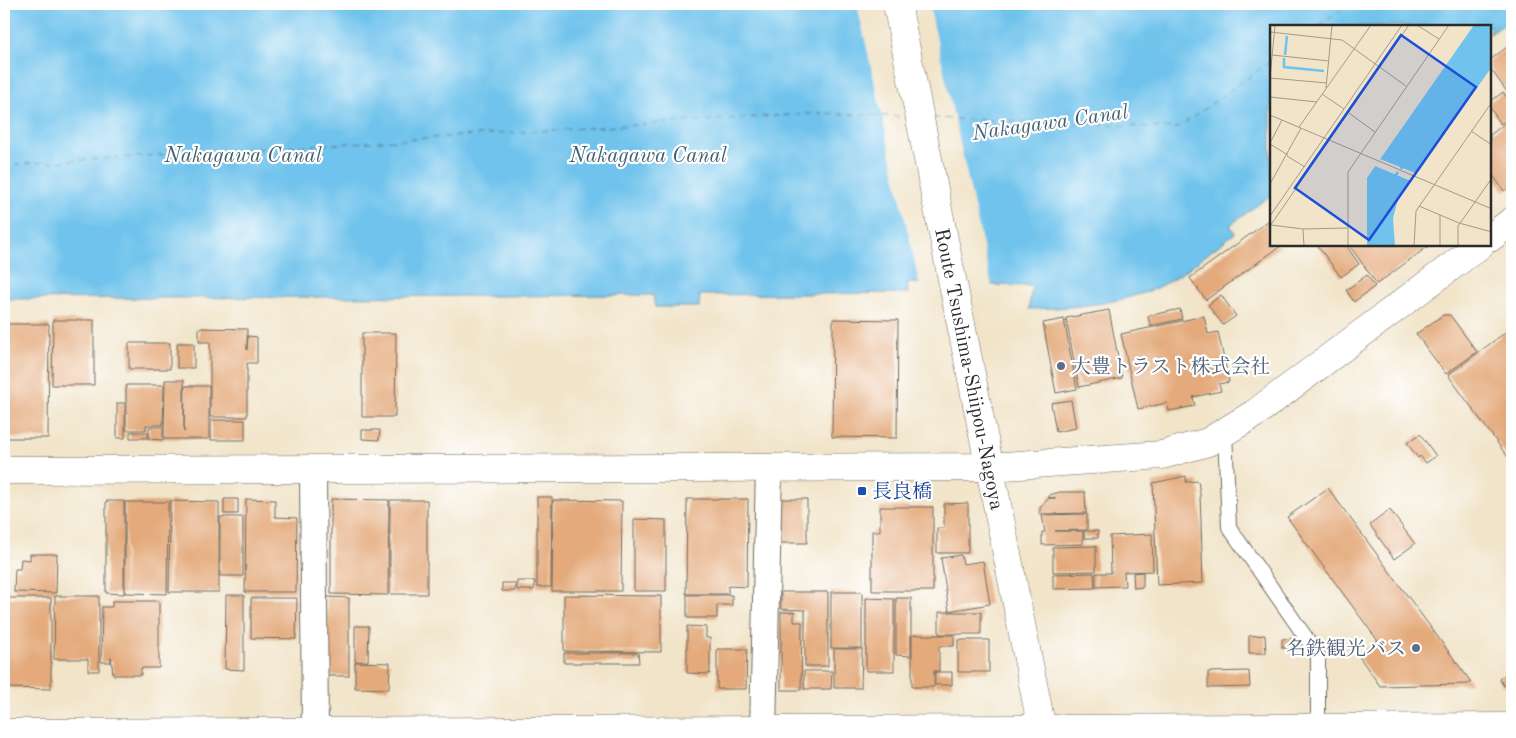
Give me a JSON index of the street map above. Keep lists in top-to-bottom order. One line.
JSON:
{"streets":{"street":["Route Tsushima-Shiipou-Nagoya"]},"water":["Nakagawa Canal"],"places":{"other":["大豊トラスト株式会社","名鉄観光バス"],"transit":["長良橋"]}}
